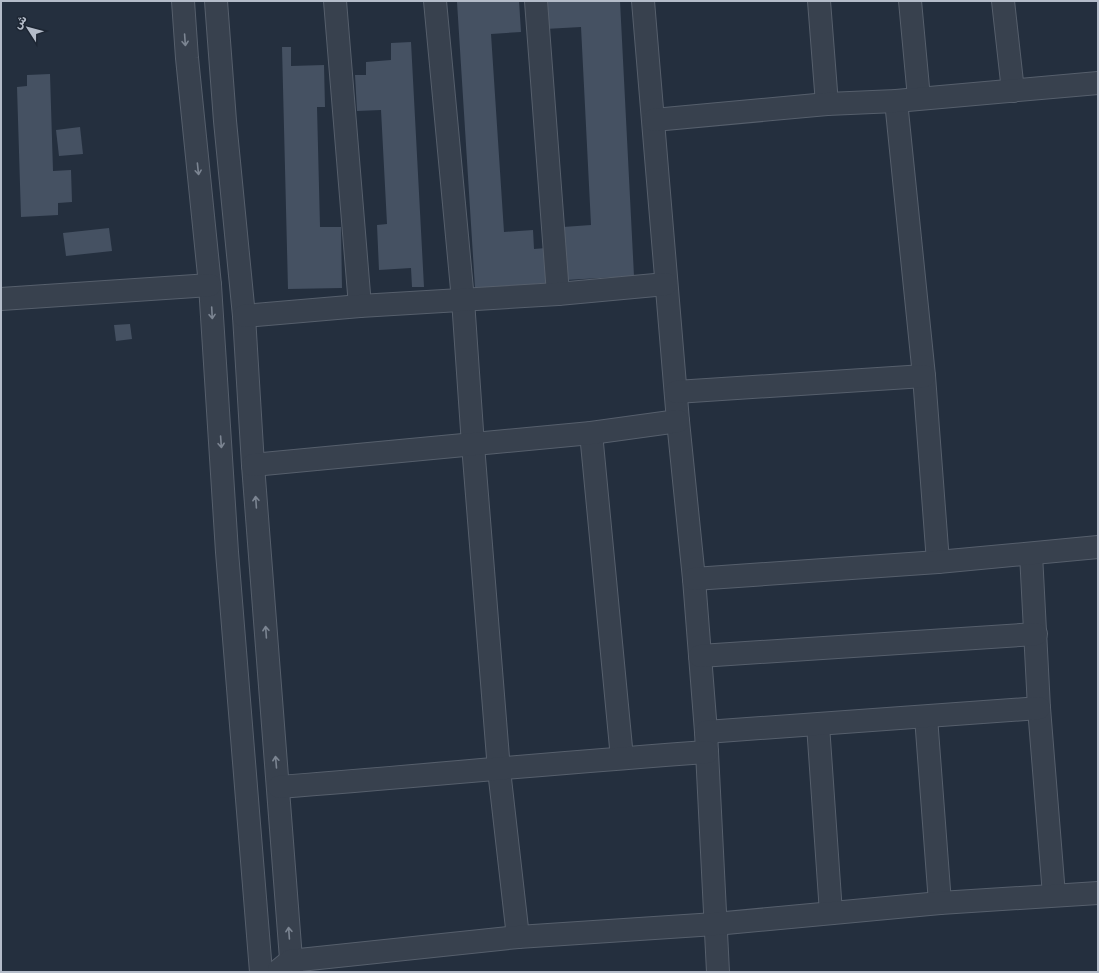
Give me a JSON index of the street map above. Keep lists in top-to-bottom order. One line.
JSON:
{"north":"top left"}
